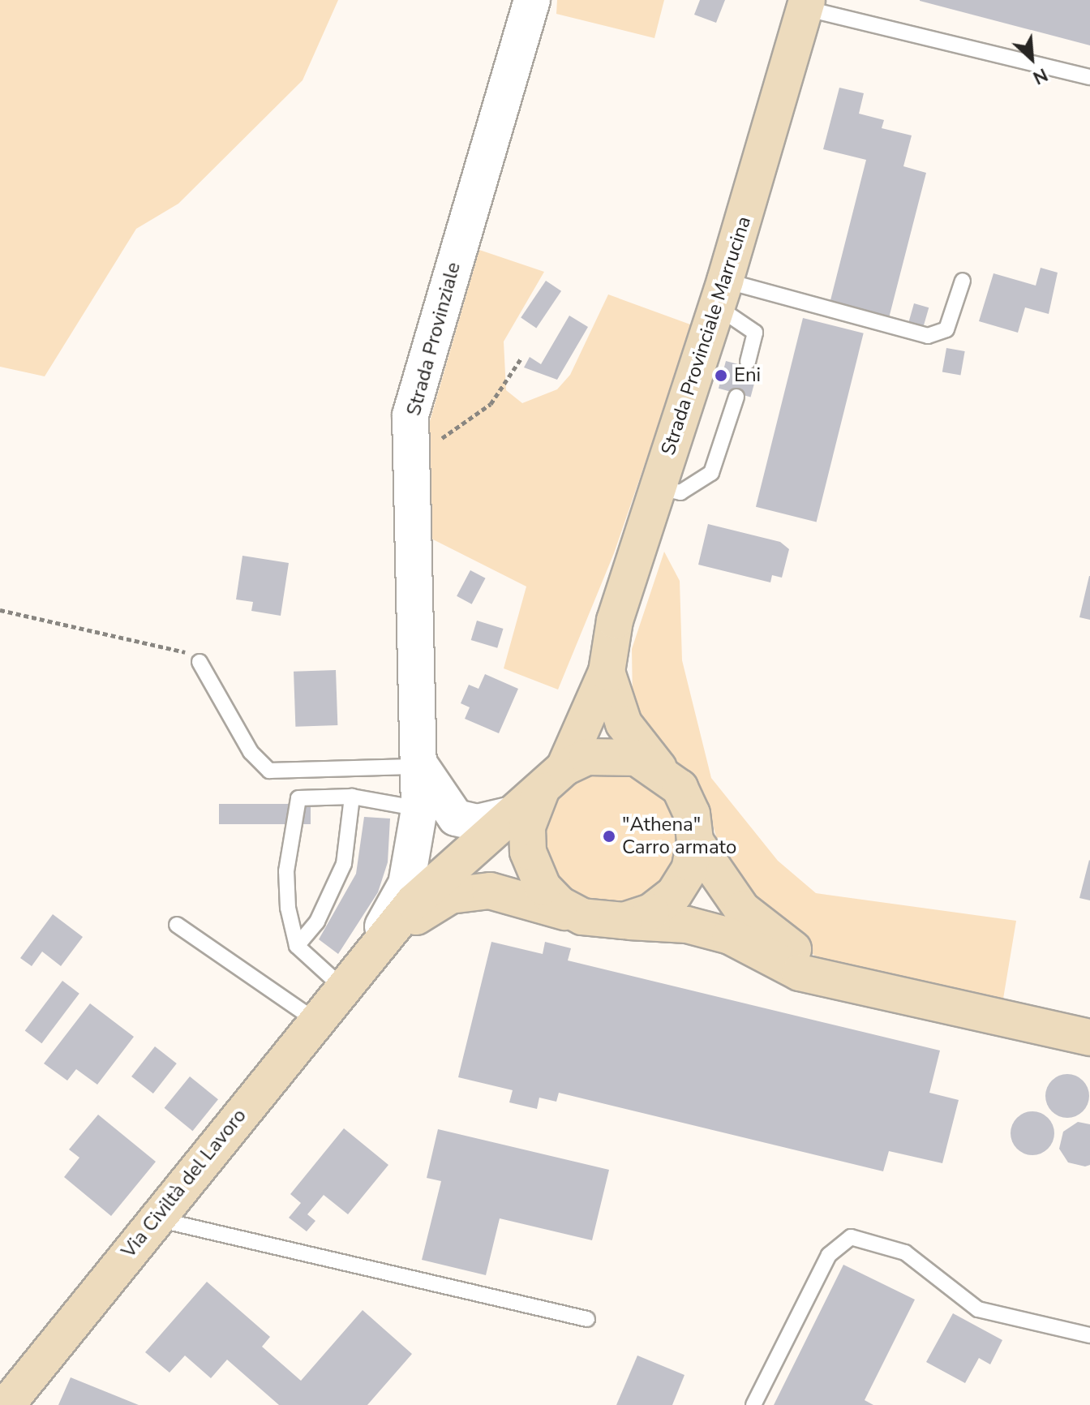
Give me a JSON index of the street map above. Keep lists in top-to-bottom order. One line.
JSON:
{"streets":{"main road":["Strada Provinciale Marrucina","Via Civiltà del Lavoro"],"street":["Strada Provinziale"]},"crossings":[["Strada Provinziale","Via Civiltà del Lavoro"]],"places":["Eni","\"Athena\" Carro armato"],"north":"bottom right"}
